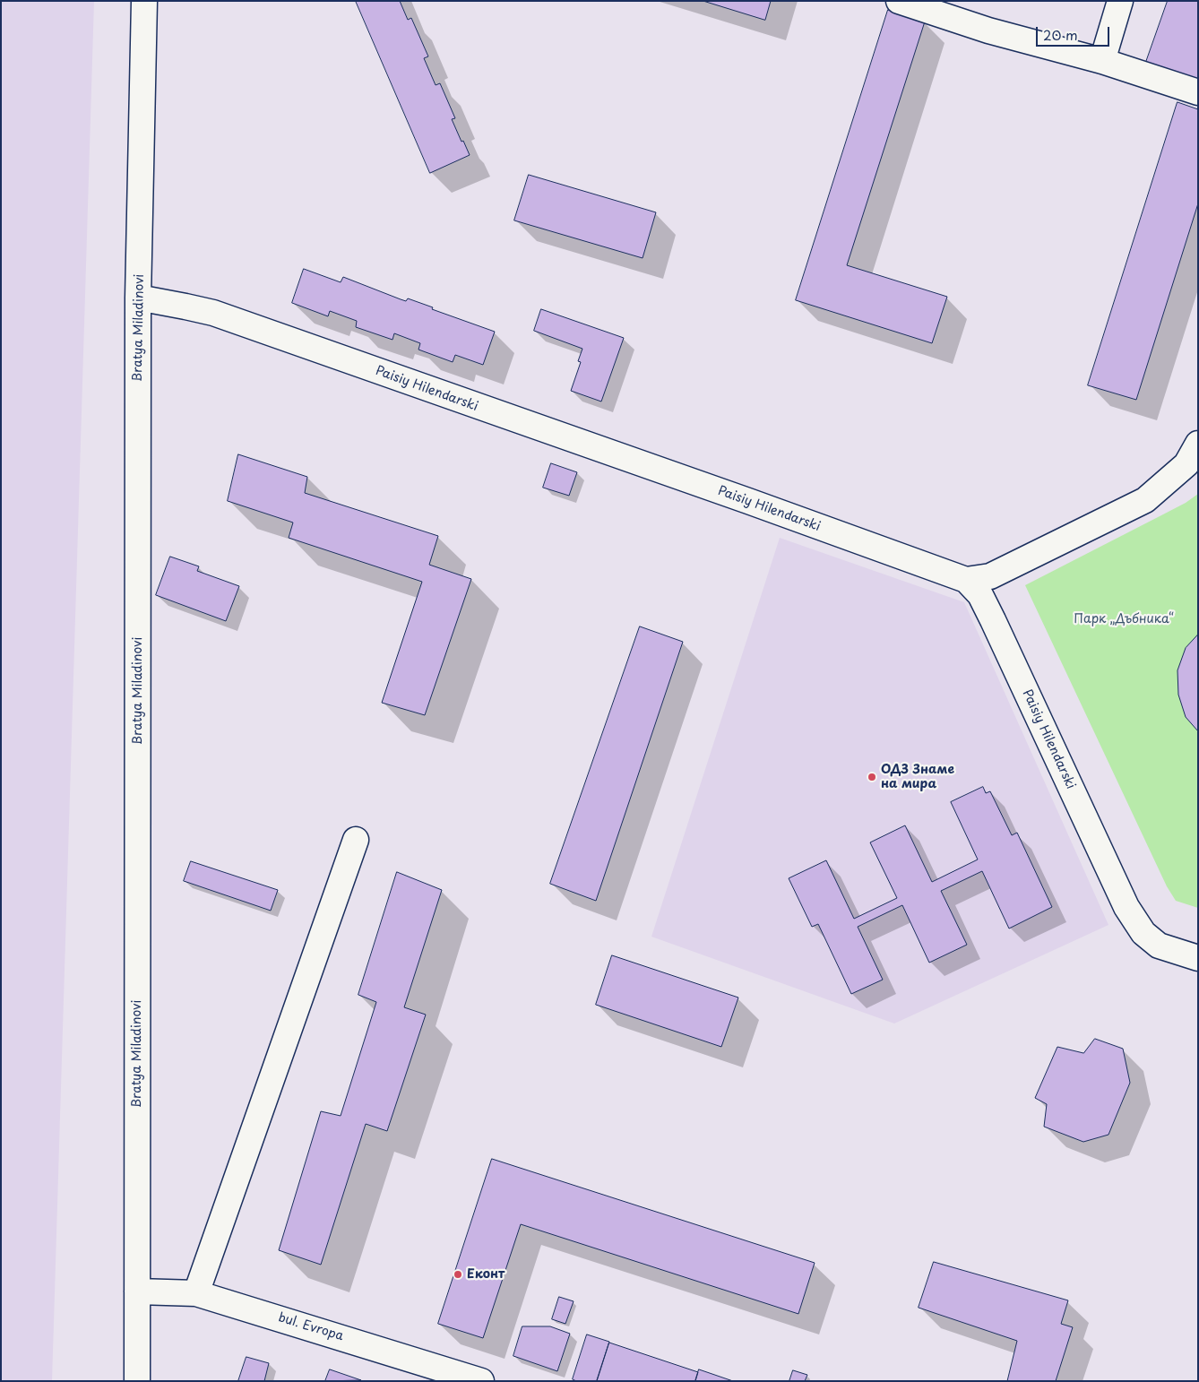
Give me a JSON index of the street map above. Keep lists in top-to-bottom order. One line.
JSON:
{"streets":{"street":["Bratya Miladinovi","Paisiy Hilendarski","bul. Evropa"]},"crossings":[["Bratya Miladinovi","Paisiy Hilendarski"],["Bratya Miladinovi","bul. Evropa"]],"parks":["Парк „Дъбника“"],"places":["ОДЗ Знаме на мира","Еконт"],"scale_bar":"20 m"}
